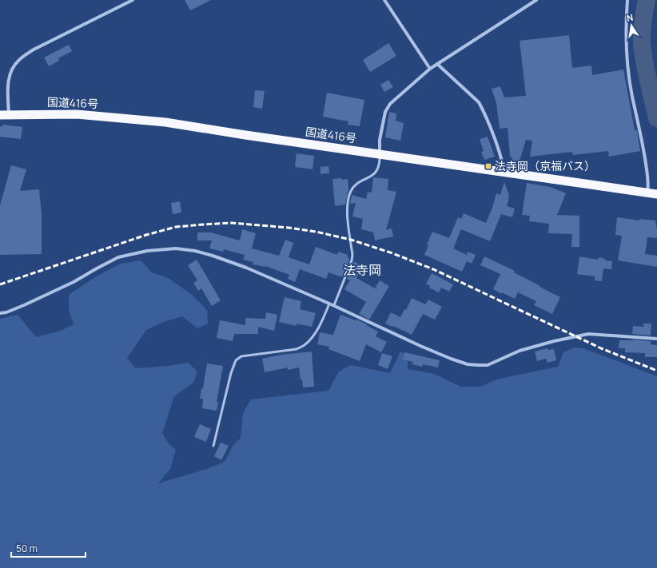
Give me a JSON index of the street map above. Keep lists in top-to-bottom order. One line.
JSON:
{"streets":{"highway":["国道416号"]},"districts":["法寺岡"],"places":{"transit":["法寺岡（京福バス）"]},"scale_bar":"50 m","north":"top"}
